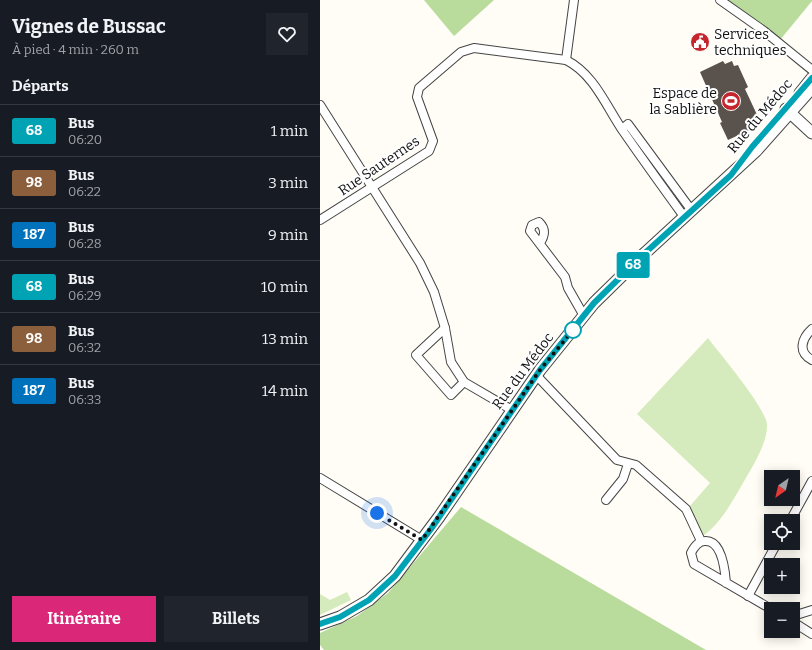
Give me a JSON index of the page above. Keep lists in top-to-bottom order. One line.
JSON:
{"streets":{"street":["Rue du Médoc","Rue Sauternes"]},"crossings":[["Rue du Médoc","Rue Sauternes"]],"places":{"public building":["Services techniques"],"sports":["Espace de la Sablière"]},"lines":["bus line 68"],"north":"bottom left","page":{"heading":[["Vignes de Bussac","À pied · 4 min · 260 m"],"Départs"],"on_map":"68","list":[{"mark":"68","name":"Bus","note":"06:20","value":"1 min"},{"mark":"98","name":"Bus","note":"06:22","value":"3 min"},{"mark":"187","name":"Bus","note":"06:28","value":"9 min"},{"mark":"68","name":"Bus","note":"06:29","value":"10 min"},{"mark":"98","name":"Bus","note":"06:32","value":"13 min"},{"mark":"187","name":"Bus","note":"06:33","value":"14 min"}],"map_buttons":["+","−"],"buttons":["Itinéraire","Billets"]}}
